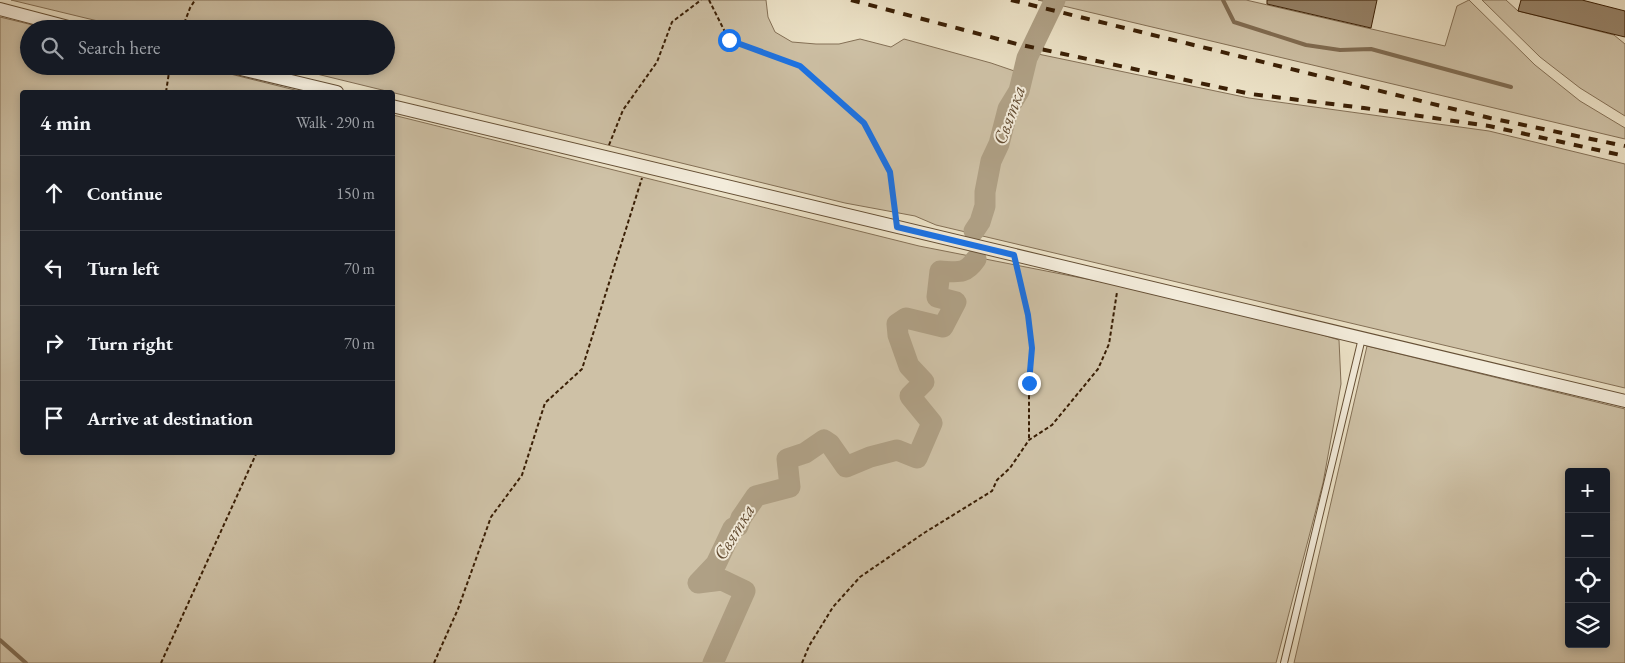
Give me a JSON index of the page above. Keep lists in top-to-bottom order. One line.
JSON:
{"water":["Святка"],"page":{"search":"Search here","heading":["4 min","Walk · 290 m"],"list":[["Continue","150 m"],["Turn left","70 m"],["Turn right","70 m"],"Arrive at destination"],"map_buttons":["+","−"]}}
